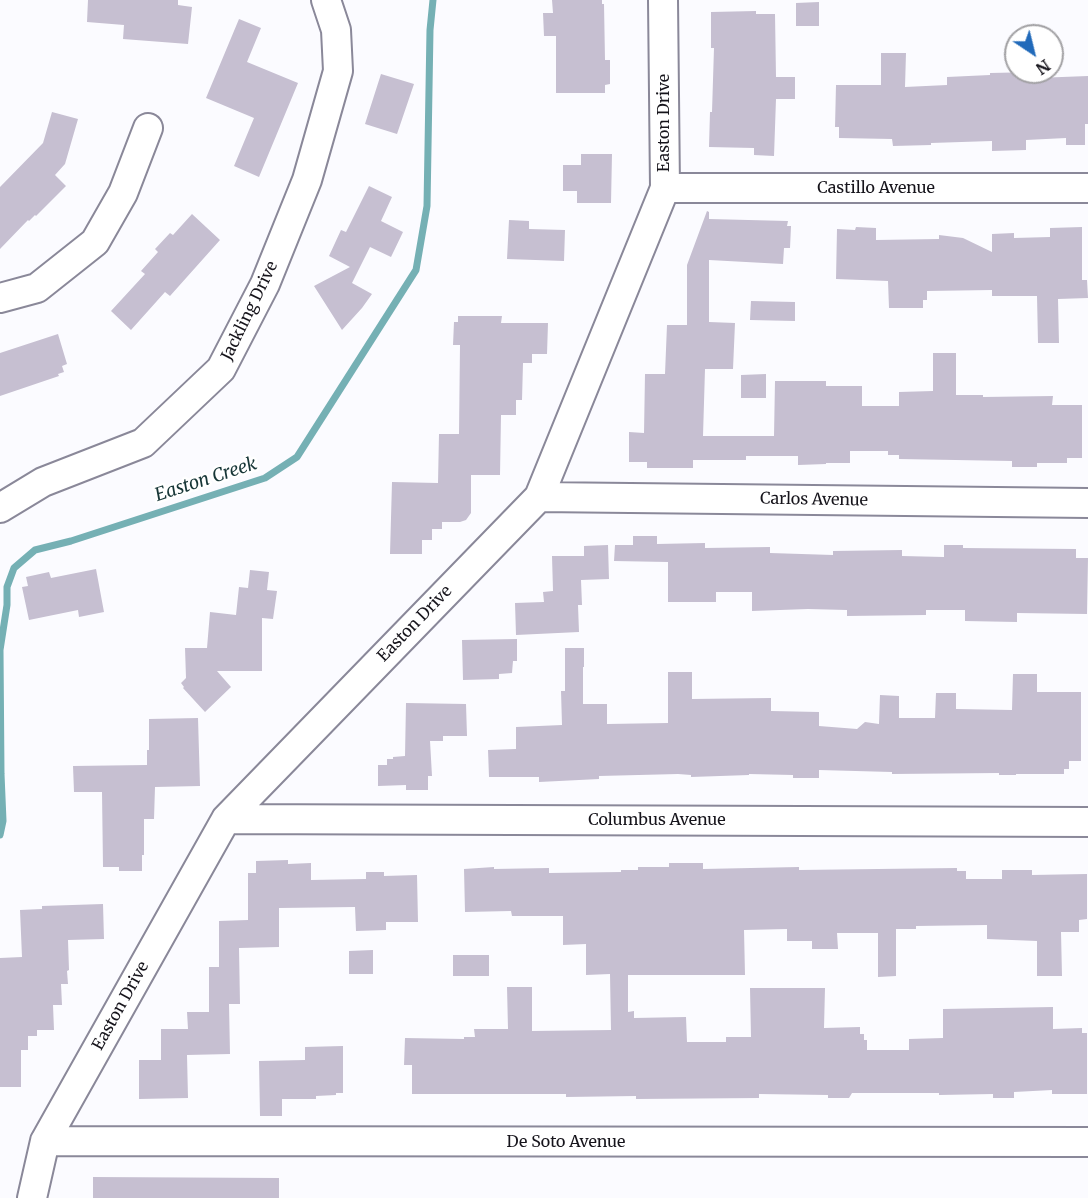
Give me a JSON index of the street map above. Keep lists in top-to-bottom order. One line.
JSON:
{"streets":{"street":["Easton Drive","Castillo Avenue","Jackling Drive","Carlos Avenue","Columbus Avenue","De Soto Avenue"]},"crossings":[["Easton Drive","Castillo Avenue"],["Easton Drive","Carlos Avenue"],["Easton Drive","Columbus Avenue"],["Easton Drive","De Soto Avenue"]],"water":["Easton Creek"],"north":"bottom right"}
